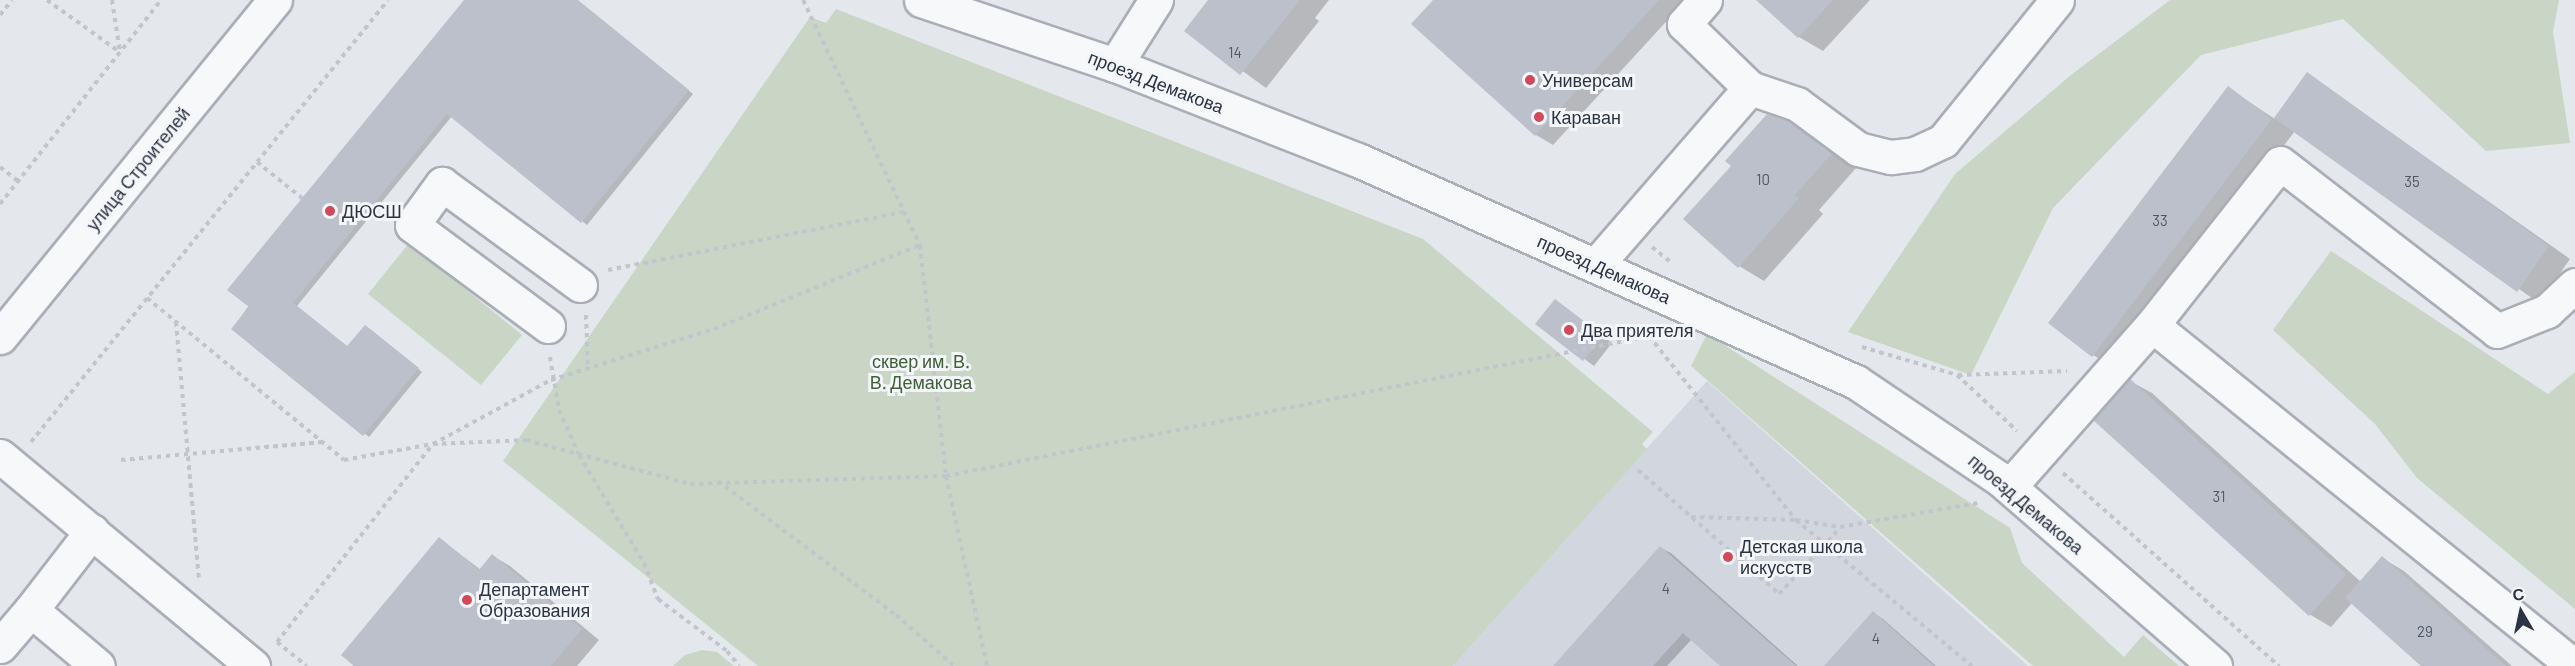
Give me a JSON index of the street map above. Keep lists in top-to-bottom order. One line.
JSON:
{"streets":{"street":["проезд Демакова","улица Строителей"]},"parks":["сквер им. В. В. Демакова"],"places":["Универсам","Караван","ДЮСШ","Два приятеля","Детская школа искусств","Департамент Образования"],"house_numbers":["14","10","35","33","31","4","29","4"],"north":"top"}
